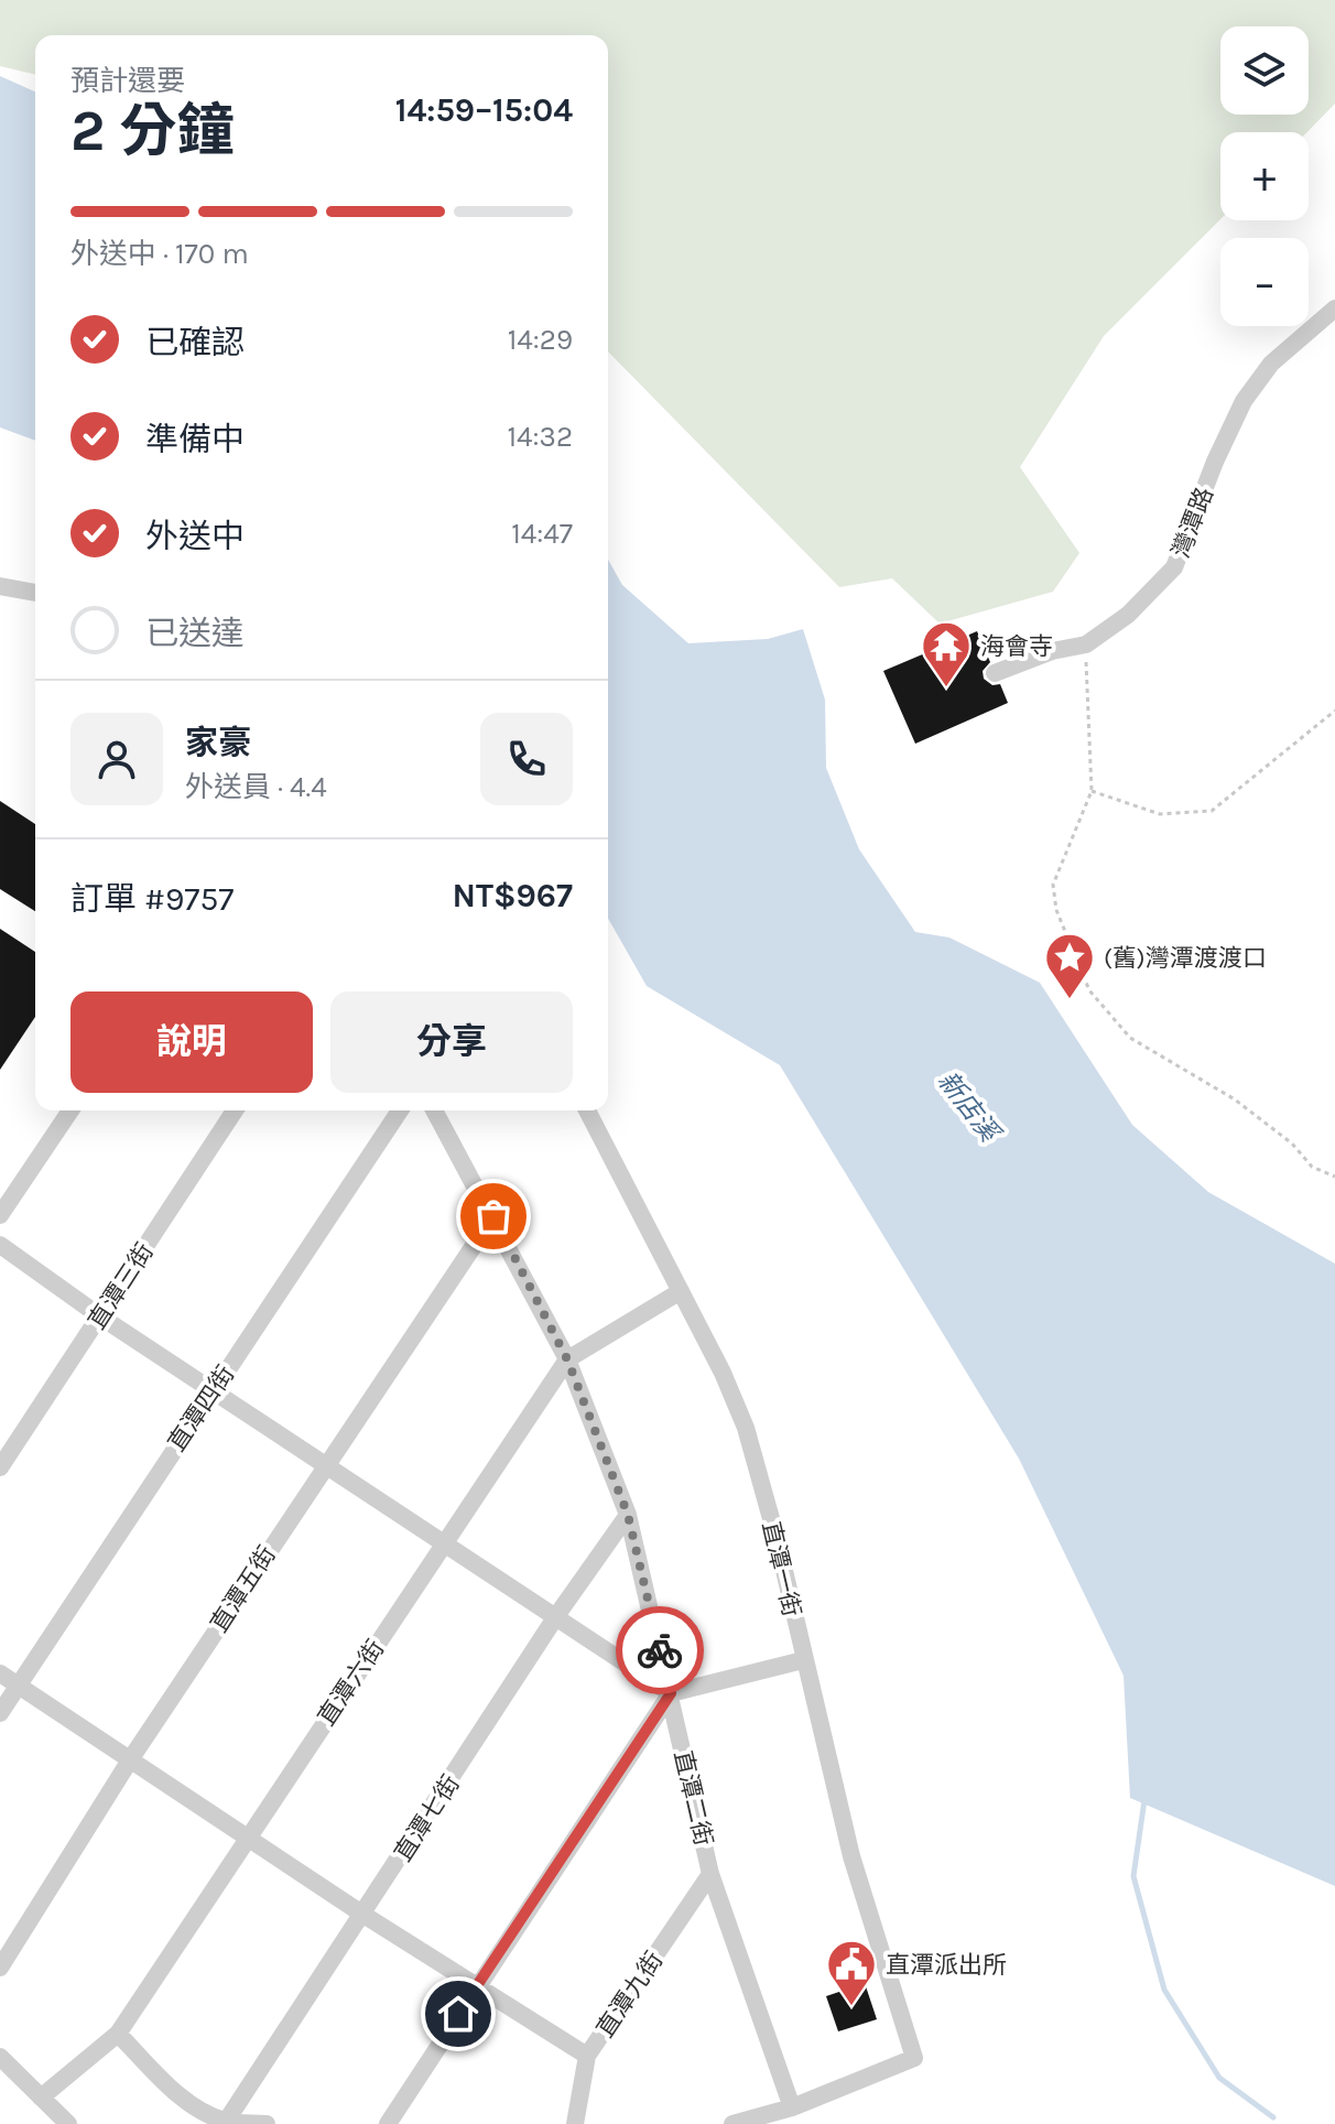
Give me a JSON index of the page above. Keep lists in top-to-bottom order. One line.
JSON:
{"streets":{"street":["灣潭路","直潭三街","直潭四街","直潭一街","直潭五街","直潭六街","直潭二街","直潭七街","直潭九街"]},"crossings":[["直潭一街","直潭六街"],["直潭一街","直潭二街"],["直潭五街","直潭二街"],["直潭六街","直潭二街"],["直潭二街","直潭七街"],["直潭二街","直潭九街"]],"water":["新店溪"],"places":{"temple":["海會寺"],"place":["(舊)灣潭渡渡口"],"public building":["直潭派出所"]},"page":{"map_buttons":["+","−"],"heading":["2 分鐘","預計還要","14:59–15:04"],"panel":["家豪","外送員 · 4.4","訂單 #9757","NT$967"],"bar":"外送中 · 170 m","list":[["已確認","14:29"],["準備中","14:32"],["外送中","14:47"],"已送達"],"buttons":["說明","分享"]}}
